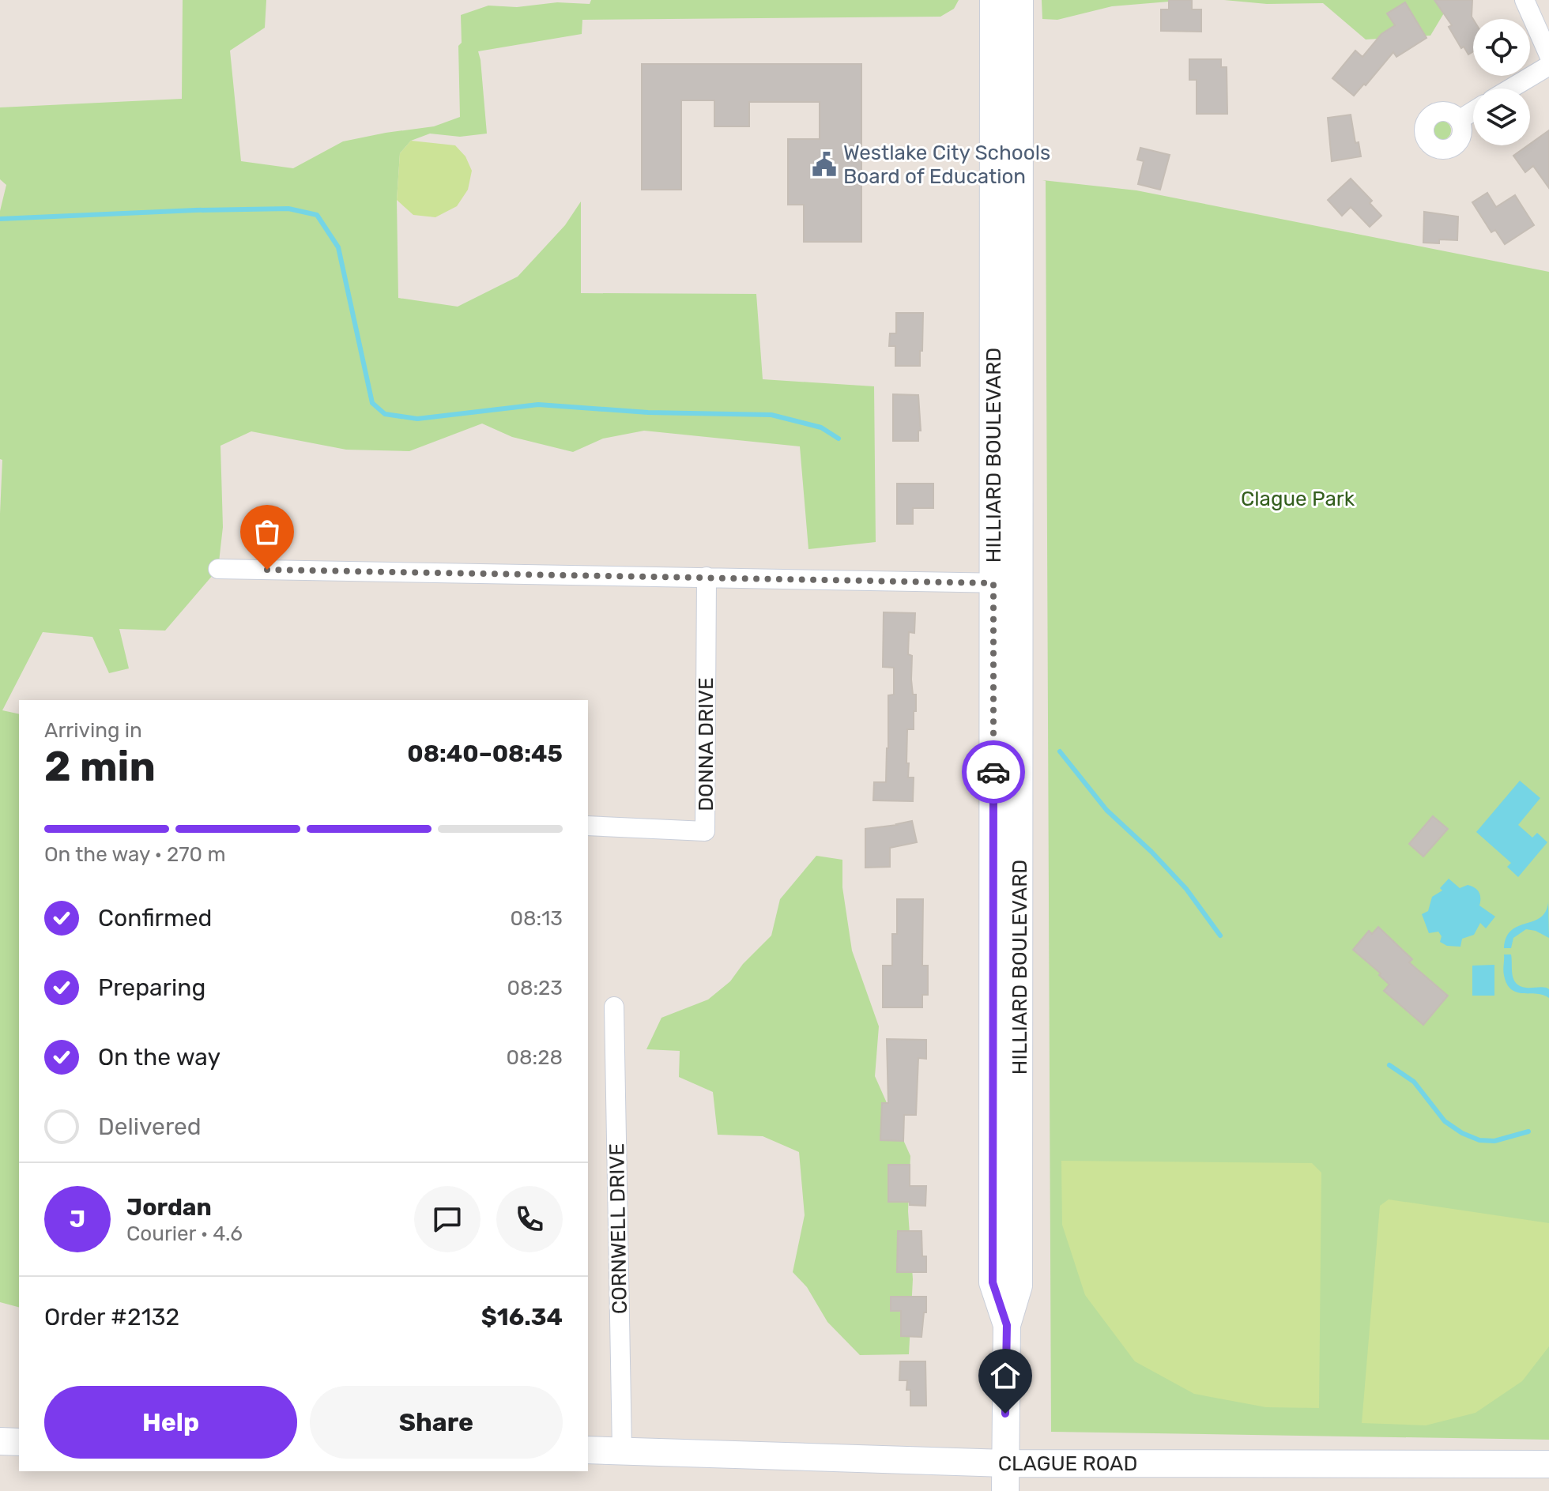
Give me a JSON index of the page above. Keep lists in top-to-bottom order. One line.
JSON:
{"streets":{"main road":["HILLIARD BOULEVARD","CLAGUE ROAD"],"street":["DONNA DRIVE","CORNWELL DRIVE"]},"crossings":[["HILLIARD BOULEVARD","CLAGUE ROAD"],["CORNWELL DRIVE","CLAGUE ROAD"]],"parks":["Clague Park"],"places":{"public building":["Westlake City Schools Board of Education"]},"page":{"heading":["2 min","Arriving in","08:40–08:45"],"panel":["Jordan","Courier · 4.6","Order #2132","$16.34"],"bar":"On the way · 270 m","list":[["Confirmed","08:13"],["Preparing","08:23"],["On the way","08:28"],"Delivered"],"round":"J","buttons":["Help","Share"]}}
